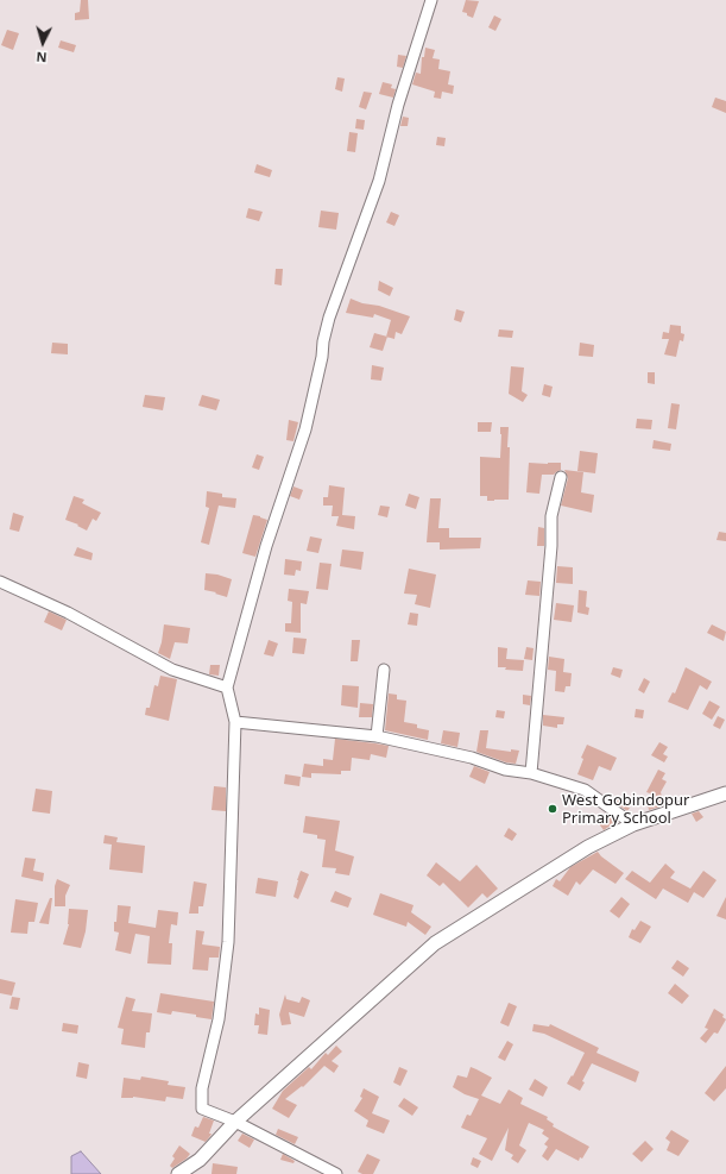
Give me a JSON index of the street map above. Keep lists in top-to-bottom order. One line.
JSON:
{"places":["West Gobindopur Primary School"],"north":"bottom"}
